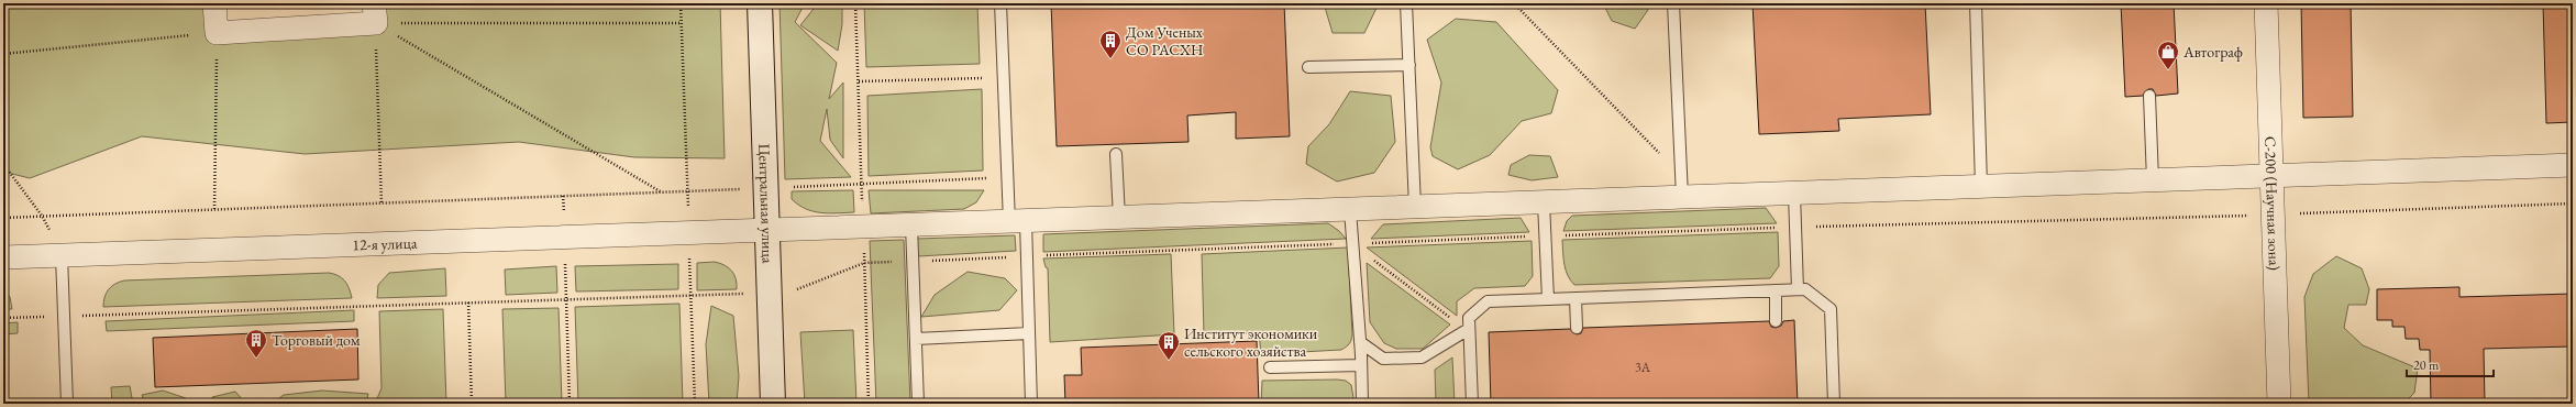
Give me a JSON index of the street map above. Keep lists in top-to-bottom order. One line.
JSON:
{"streets":{"main road":["Центральная улица"],"street":["С-200 (Научная зона)","12-я улица"]},"crossings":[["Центральная улица","12-я улица"],["С-200 (Научная зона)","12-я улица"]],"places":{"building":["Дом Ученых СО РАСХН","Торговый дом","Институт экономики сельского хозяйства"],"shop":["Автограф"]},"house_numbers":["3А"],"scale_bar":"20 m"}
